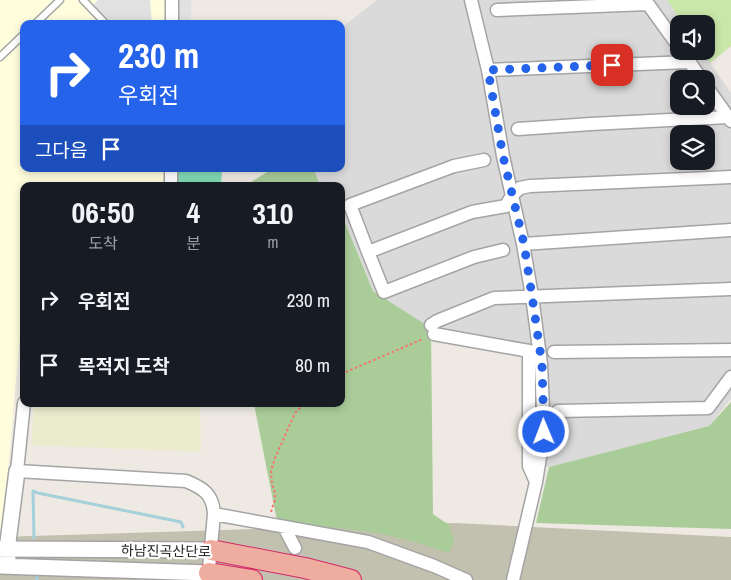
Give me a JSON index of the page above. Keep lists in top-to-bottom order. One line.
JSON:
{"streets":{"highway":["하남진곡산단로"]},"page":{"turn":["230 m","우회전"],"then":"그다음","eta":["06:50","도착","4","분","310","m"],"list":[{"name":"우회전","value":"230 m"},{"name":"목적지 도착","value":"80 m"}]}}
